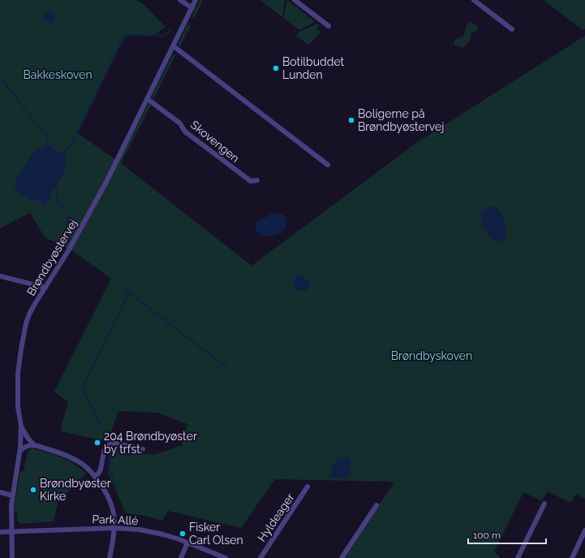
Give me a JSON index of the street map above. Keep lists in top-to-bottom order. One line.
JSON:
{"streets":{"street":["Skovengen","Brøndbyøstervej","Hyldeager","Park Allé"]},"crossings":[["Skovengen","Brøndbyøstervej"],["Brøndbyøstervej","Park Allé"]],"parks":["Bakkeskoven","Brøndbyskoven"],"places":["Botilbuddet Lunden","Boligerne på Brøndbyøstervej","204 Brøndbyøster by trfst.","Brøndbyøster Kirke","Fisker Carl Olsen"],"scale_bar":"100 m"}
